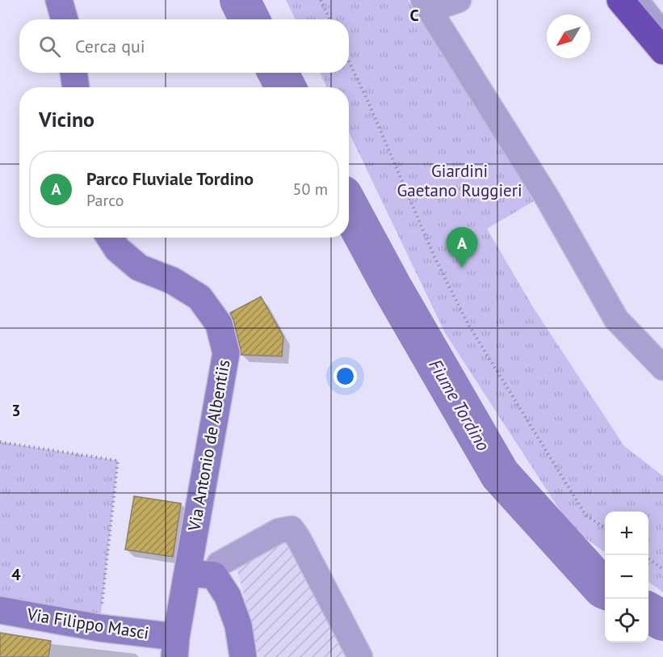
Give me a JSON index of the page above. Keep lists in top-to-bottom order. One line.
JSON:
{"streets":{"main road":["Via Antonio de Albentiis","Via Filippo Masci"]},"crossings":[["Via Antonio de Albentiis","Via Filippo Masci"]],"water":["Fiume Tordino"],"parks":["Giardini Gaetano Ruggieri"],"north":"bottom left","page":{"search":"Cerca qui","heading":"Vicino","list":[{"mark":"A","name":"Parco Fluviale Tordino","note":"Parco","value":"50 m"}],"pins":"A","map_buttons":["+","−"]},"grid":{"columns":["C"],"rows":["3","4"]}}
